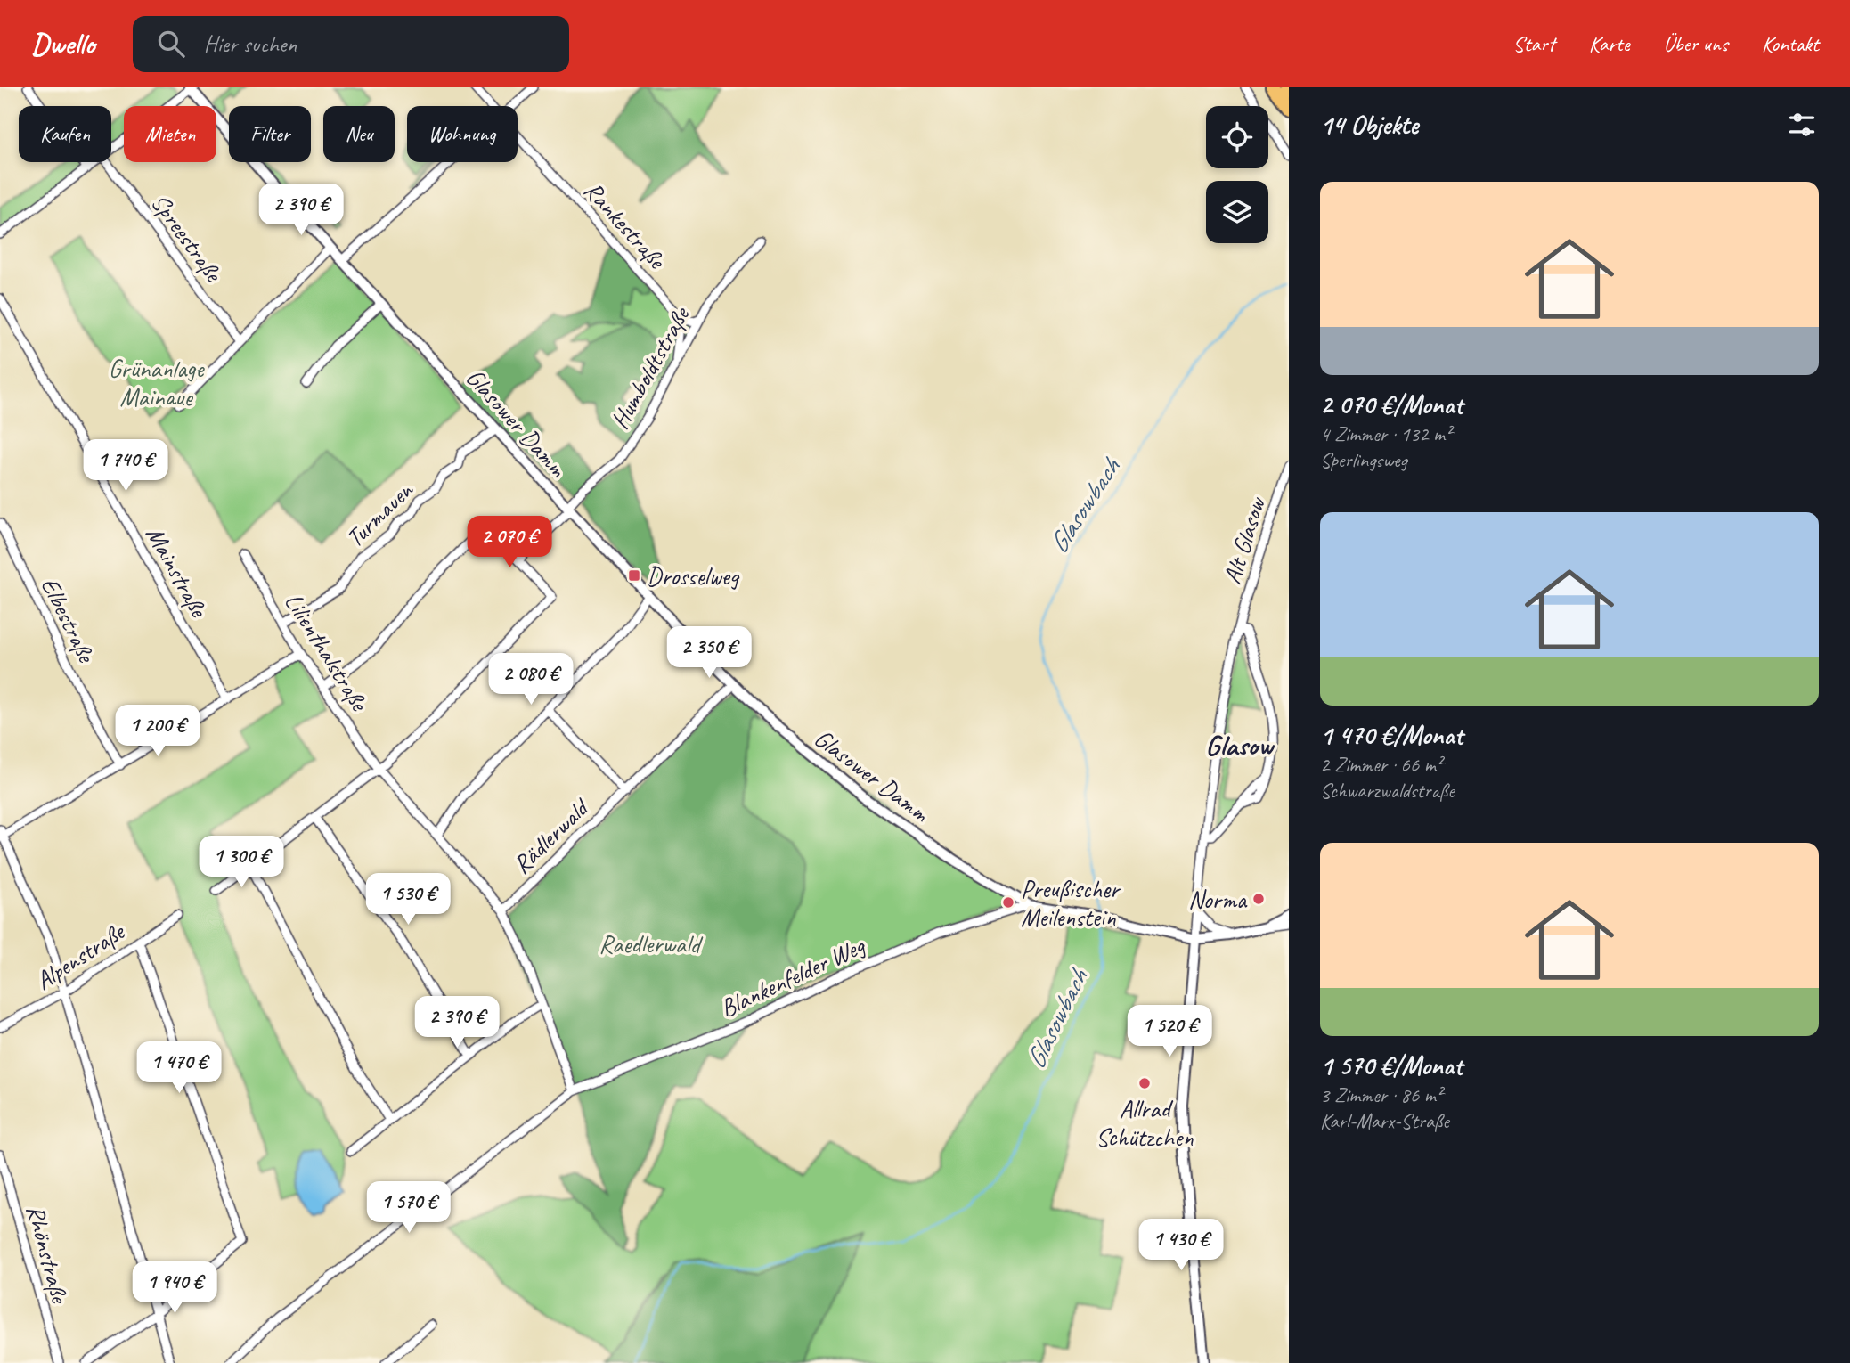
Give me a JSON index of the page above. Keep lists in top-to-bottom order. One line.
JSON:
{"streets":{"street":["Rankestraße","Spreestraße","Humboldtstraße","Glasower Damm","Turmauen","Alt Glasow","Mainstraße","Elbestraße","Lilienthalstraße","Rädlerwald","Alpenstraße","Blankenfelder Weg","Rhönstraße"]},"crossings":[["Humboldtstraße","Glasower Damm"],["Glasower Damm","Turmauen"],["Glasower Damm","Alt Glasow"],["Glasower Damm","Rädlerwald"],["Glasower Damm","Blankenfelder Weg"],["Turmauen","Lilienthalstraße"],["Lilienthalstraße","Rädlerwald"],["Lilienthalstraße","Blankenfelder Weg"]],"districts":["Glasow"],"water":["Glasowbach"],"parks":["Grünanlage Mainaue","Raedlerwald"],"places":{"transit":["Drosselweg"],"other":["Norma","Preußischer Meilenstein","Allrad Schützchen"]},"page":{"header":"Dwello","search":"Hier suchen","nav":["Start","Karte","Über uns","Kontakt"],"heading":"14 Objekte","chip":["Kaufen","Mieten","Filter","Neu","Wohnung"],"list":[{"name":"2 070 €/Monat","note":"4 Zimmer · 132 m² · Sperlingsweg"},{"name":"1 470 €/Monat","note":"2 Zimmer · 66 m² · Schwarzwaldstraße"},{"name":"1 570 €/Monat","note":"3 Zimmer · 86 m² · Karl-Marx-Straße"}],"price":["2 390 €","1 740 €","2 070 €","2 350 €","2 080 €","1 200 €","1 300 €","1 530 €","2 390 €","1 520 €","1 470 €","1 570 €","1 430 €","1 940 €"]}}
